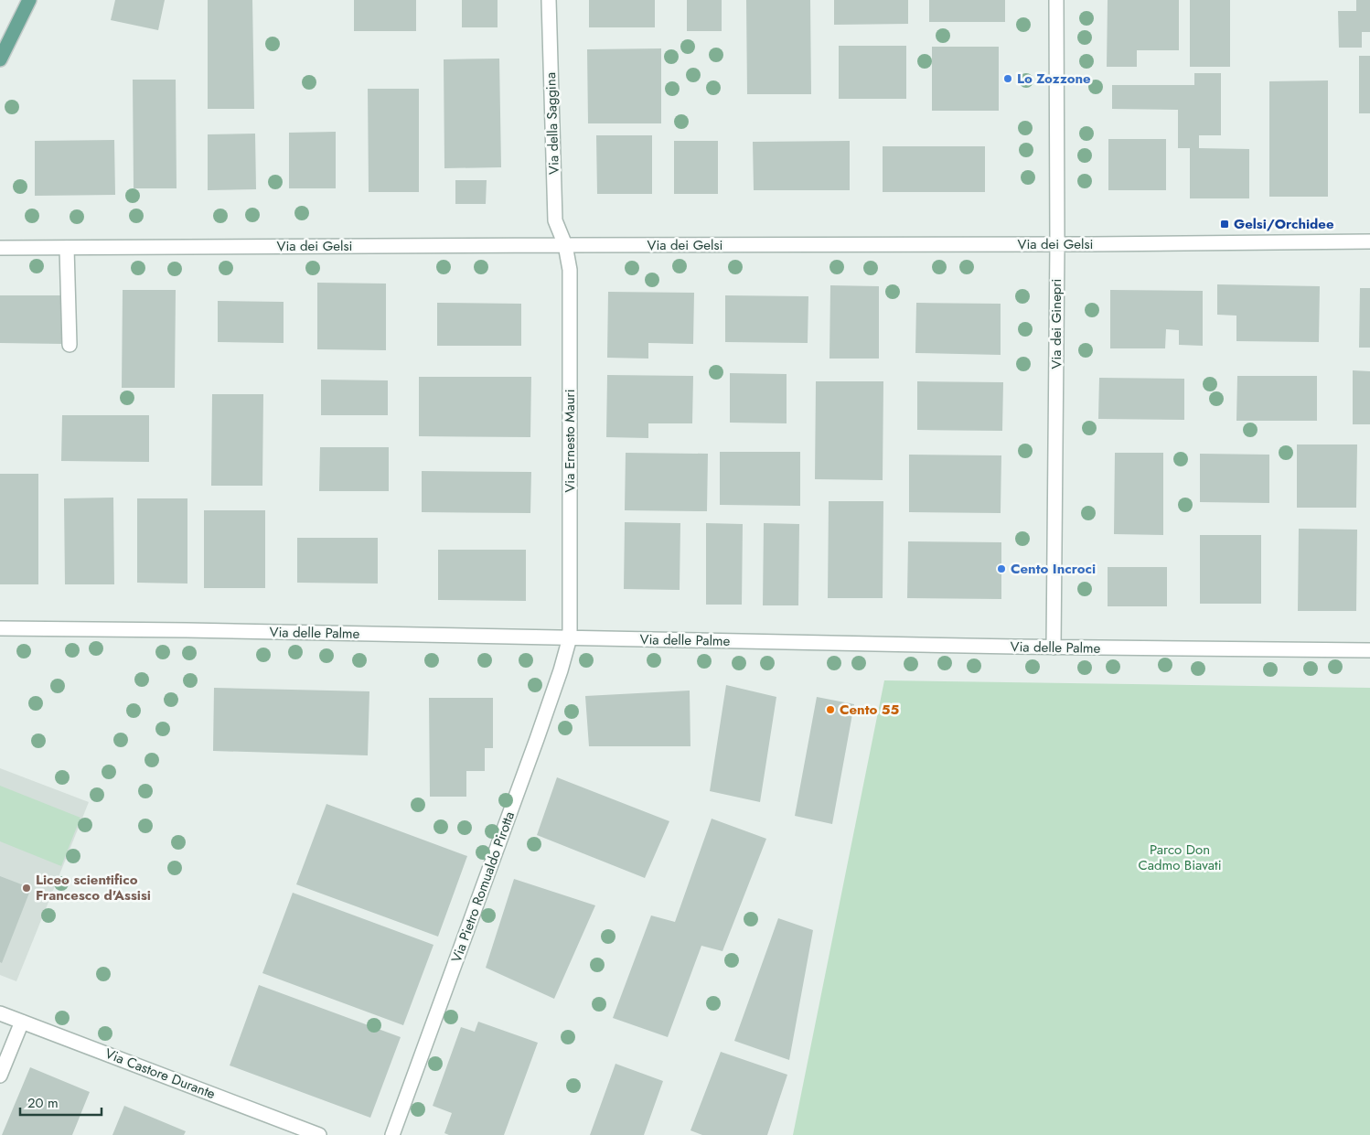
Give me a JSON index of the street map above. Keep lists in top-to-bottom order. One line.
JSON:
{"streets":{"street":["Via della Saggina","Via dei Gelsi","Via dei Ginepri","Via Ernesto Mauri","Via delle Palme","Via Pietro Romualdo Pirotta","Via Castore Durante"]},"crossings":[["Via della Saggina","Via dei Gelsi"],["Via della Saggina","Via Ernesto Mauri"],["Via dei Gelsi","Via dei Ginepri"],["Via dei Gelsi","Via Ernesto Mauri"],["Via dei Ginepri","Via delle Palme"],["Via Ernesto Mauri","Via delle Palme"],["Via Ernesto Mauri","Via Pietro Romualdo Pirotta"],["Via delle Palme","Via Pietro Romualdo Pirotta"]],"parks":["Parco Don Cadmo Biavati"],"places":{"other":["Lo Zozzone","Cento Incroci","Cento 55","Liceo scientifico Francesco d'Assisi"],"transit":["Gelsi/Orchidee"]},"scale_bar":"20 m"}
